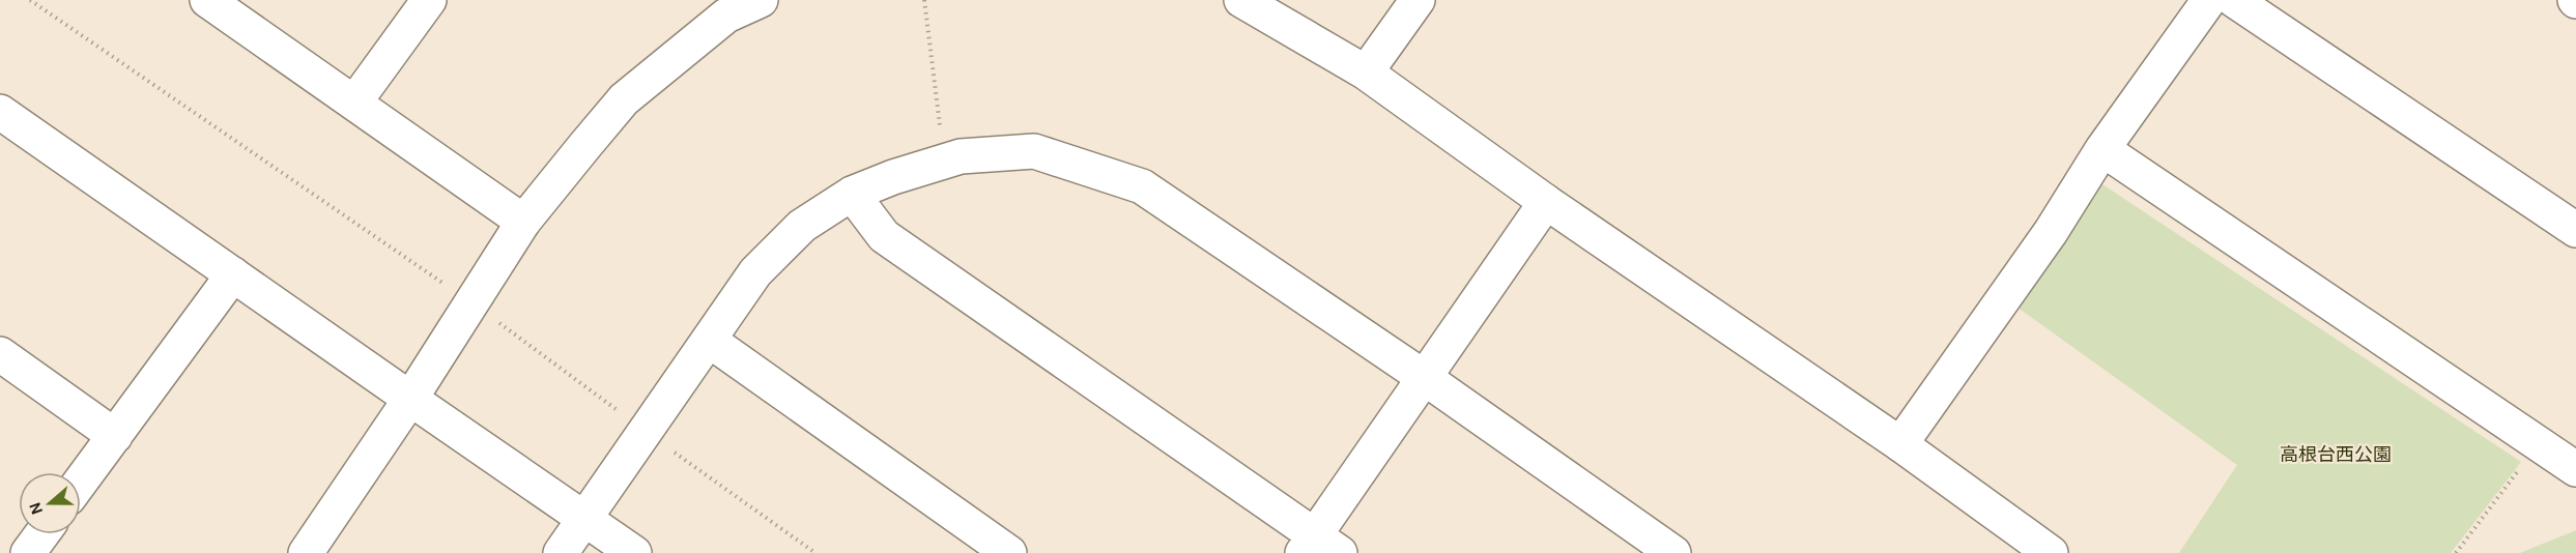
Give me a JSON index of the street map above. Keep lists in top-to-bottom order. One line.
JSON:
{"parks":["高根台西公園"],"north":"left"}
